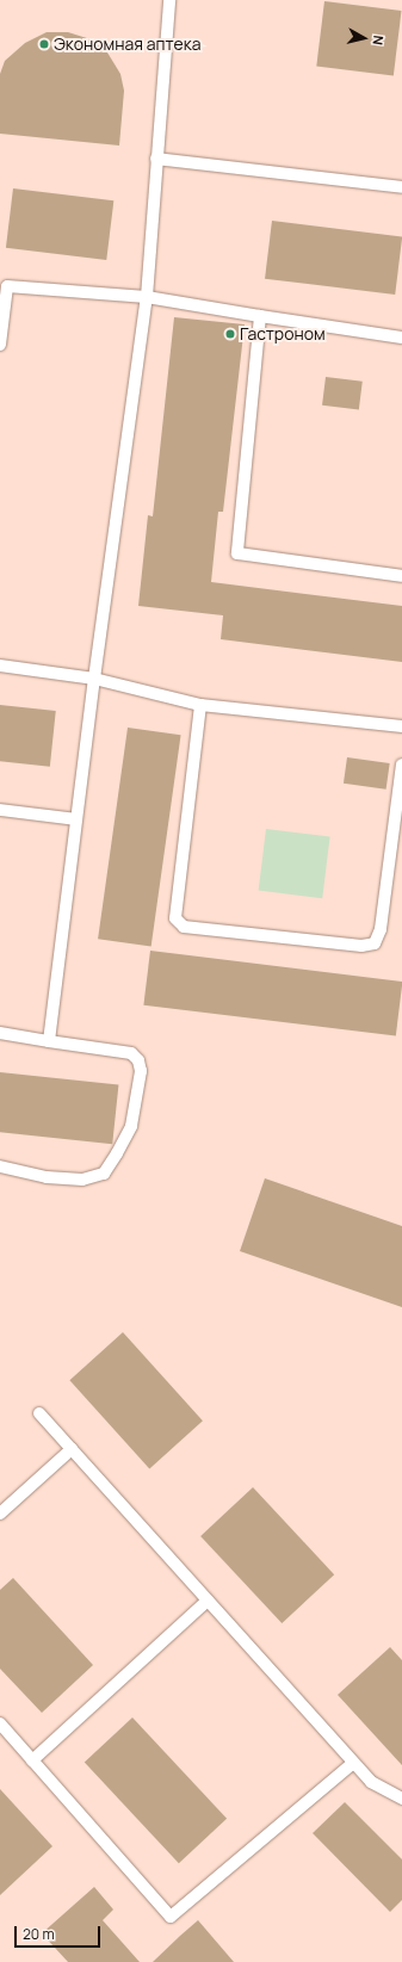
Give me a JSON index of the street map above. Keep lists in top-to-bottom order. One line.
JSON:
{"places":["Экономная аптека","Гастроном"],"scale_bar":"20 m","north":"right"}
